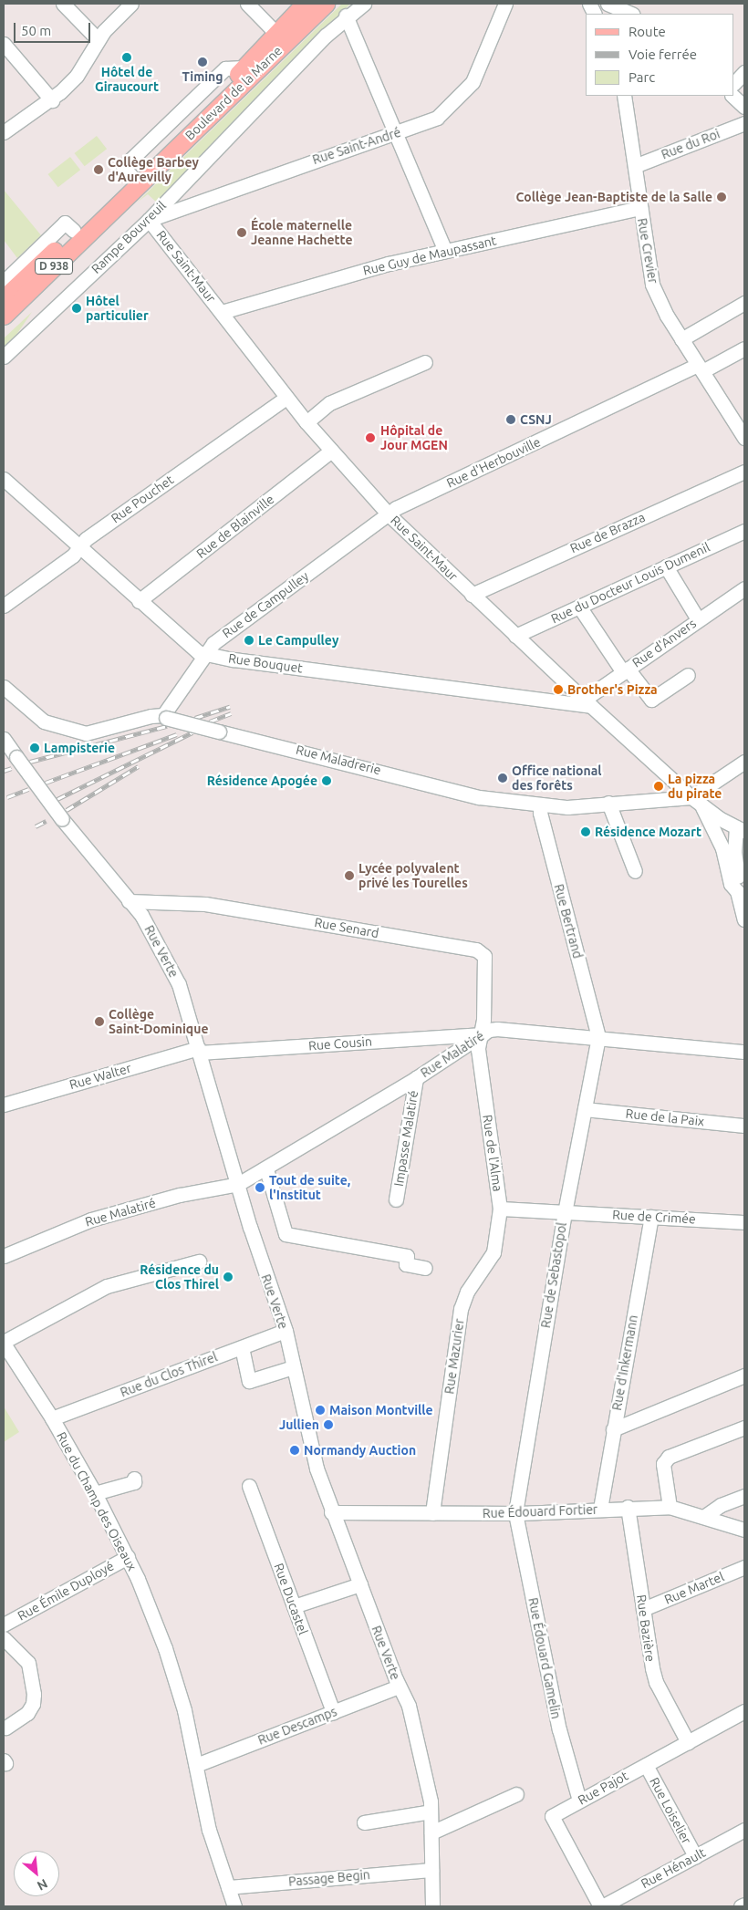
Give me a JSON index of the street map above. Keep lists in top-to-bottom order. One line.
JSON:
{"streets":{"main road":["Boulevard de la Marne","D 938"],"street":["Rue du Roi","Rue Saint-André","Rampe Bouvreuil","Rue Crevier","Rue Guy de Maupassant","Rue Saint-Maur","Rue d'Herbouville","Rue Pouchet","Rue de Blainville","Rue de Brazza","Rue du Docteur Louis Dumenil","Rue de Campulley","Rue d'Anvers","Rue Bouquet","Rue Maladrerie","Rue Bertrand","Rue Senard","Rue Verte","Rue Cousin","Rue Malatiré","Rue Walter","Rue de la Paix","Impasse Malatiré","Rue de l'Alma","Rue de Crimée","Rue de Sebastopol","Rue Mazurier","Rue d'Inkermann","Rue du Clos Thirel","Rue du Champ des Oiseaux","Rue Édouard Fortier","Rue Martel","Rue Émile Duployé","Rue Ducastel","Rue Bazière","Rue Édouard Gamelin","Rue Descamps","Rue Pajot","Rue Loiselier","Rue Hénault","Passage Begin"]},"crossings":[["Rue du Roi","Rue Crevier"],["Rue Saint-André","Rampe Bouvreuil"],["Rue Saint-André","Rue Saint-Maur"],["Rampe Bouvreuil","Rue Saint-Maur"],["Rue Crevier","Rue Guy de Maupassant"],["Rue Crevier","Rue d'Herbouville"],["Rue Guy de Maupassant","Rue Saint-Maur"],["Rue Saint-Maur","Rue d'Herbouville"],["Rue Saint-Maur","Rue Pouchet"],["Rue Saint-Maur","Rue de Blainville"],["Rue Saint-Maur","Rue de Brazza"],["Rue Saint-Maur","Rue du Docteur Louis Dumenil"],["Rue Saint-Maur","Rue de Campulley"],["Rue Saint-Maur","Rue d'Anvers"],["Rue Saint-Maur","Rue Bouquet"],["Rue Saint-Maur","Rue Maladrerie"],["Rue d'Herbouville","Rue de Campulley"],["Rue Pouchet","Rue Bouquet"],["Rue de Blainville","Rue Bouquet"],["Rue de Campulley","Rue Bouquet"],["Rue de Campulley","Rue Maladrerie"],["Rue d'Anvers","Rue Bouquet"],["Rue Maladrerie","Rue Bertrand"],["Rue Bertrand","Rue Malatiré"],["Rue Bertrand","Rue de Sebastopol"],["Rue Senard","Rue Verte"],["Rue Senard","Rue Cousin"],["Rue Senard","Rue Malatiré"],["Rue Senard","Rue de l'Alma"],["Rue Verte","Rue Cousin"],["Rue Verte","Rue Malatiré"],["Rue Verte","Rue Walter"],["Rue Verte","Rue du Clos Thirel"],["Rue Verte","Rue Édouard Fortier"],["Rue Verte","Rue Descamps"],["Rue Verte","Passage Begin"],["Rue Cousin","Rue Malatiré"],["Rue Cousin","Rue Walter"],["Rue Cousin","Rue de l'Alma"],["Rue Malatiré","Impasse Malatiré"],["Rue Malatiré","Rue de l'Alma"],["Rue Malatiré","Rue de Sebastopol"],["Rue de la Paix","Rue de Sebastopol"],["Rue de l'Alma","Rue de Crimée"],["Rue de l'Alma","Rue de Sebastopol"],["Rue de l'Alma","Rue Mazurier"],["Rue de Crimée","Rue de Sebastopol"],["Rue de Crimée","Rue d'Inkermann"],["Rue de Sebastopol","Rue Édouard Fortier"],["Rue de Sebastopol","Rue Édouard Gamelin"],["Rue Mazurier","Rue Édouard Fortier"],["Rue d'Inkermann","Rue Édouard Fortier"],["Rue du Clos Thirel","Rue du Champ des Oiseaux"],["Rue du Champ des Oiseaux","Rue Émile Duployé"],["Rue du Champ des Oiseaux","Rue Descamps"],["Rue du Champ des Oiseaux","Passage Begin"],["Rue Édouard Fortier","Rue Bazière"],["Rue Édouard Fortier","Rue Édouard Gamelin"],["Rue Martel","Rue Bazière"],["Rue Ducastel","Rue Descamps"],["Rue Bazière","Rue Pajot"],["Rue Édouard Gamelin","Rue Pajot"],["Rue Pajot","Rue Loiselier"],["Rue Pajot","Rue Hénault"],["Rue Loiselier","Rue Hénault"]],"places":["Hôtel de Giraucourt","Timing","Collège Barbey d'Aurevilly","Collège Jean-Baptiste de la Salle","École maternelle Jeanne Hachette","Hôtel particulier","CSNJ","Hôpital de Jour MGEN","Le Campulley","Brother's Pizza","Lampisterie","Office national des forêts","Résidence Apogée","La pizza du pirate","Résidence Mozart","Lycée polyvalent privé les Tourelles","Collège Saint-Dominique","Tout de suite, l'Institut","Résidence du Clos Thirel","Maison Montville","Jullien","Normandy Auction"],"legend":["Route","Voie ferrée","Parc"],"scale_bar":"50 m","north":"bottom right"}
